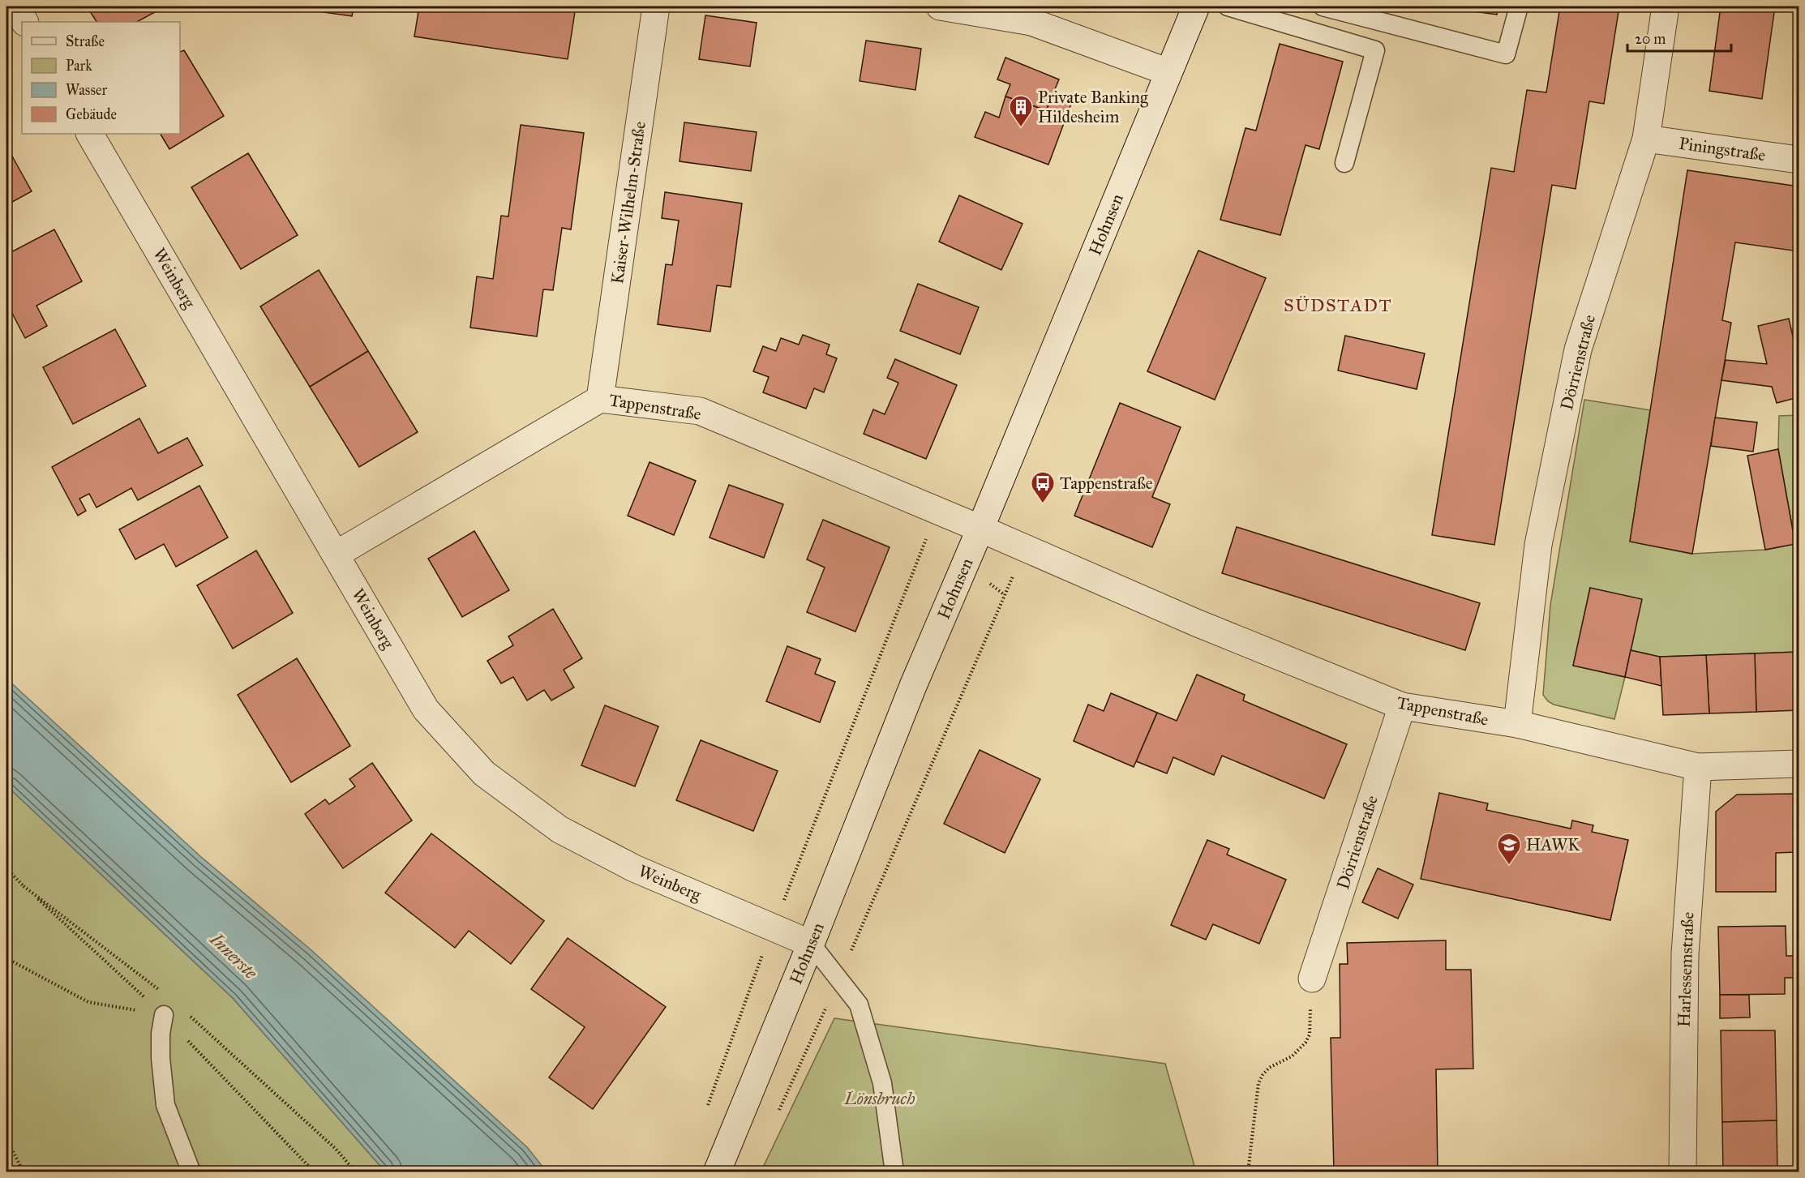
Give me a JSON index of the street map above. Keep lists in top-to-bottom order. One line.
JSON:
{"streets":{"street":["Piningstraße","Kaiser-Wilhelm-Straße","Hohnsen","Weinberg","Dörrienstraße","Tappenstraße","Harlessemstraße"]},"crossings":[["Piningstraße","Dörrienstraße"],["Kaiser-Wilhelm-Straße","Tappenstraße"],["Hohnsen","Weinberg"],["Hohnsen","Tappenstraße"],["Weinberg","Tappenstraße"],["Dörrienstraße","Tappenstraße"],["Tappenstraße","Harlessemstraße"]],"districts":["SÜDSTADT"],"water":["Innerste"],"parks":["Lönsbruch"],"places":{"building":["Private Banking Hildesheim"],"bus stop":["Tappenstraße"],"school or university":["HAWK"]},"legend":["Straße","Park","Wasser","Gebäude"],"scale_bar":"20 m"}
